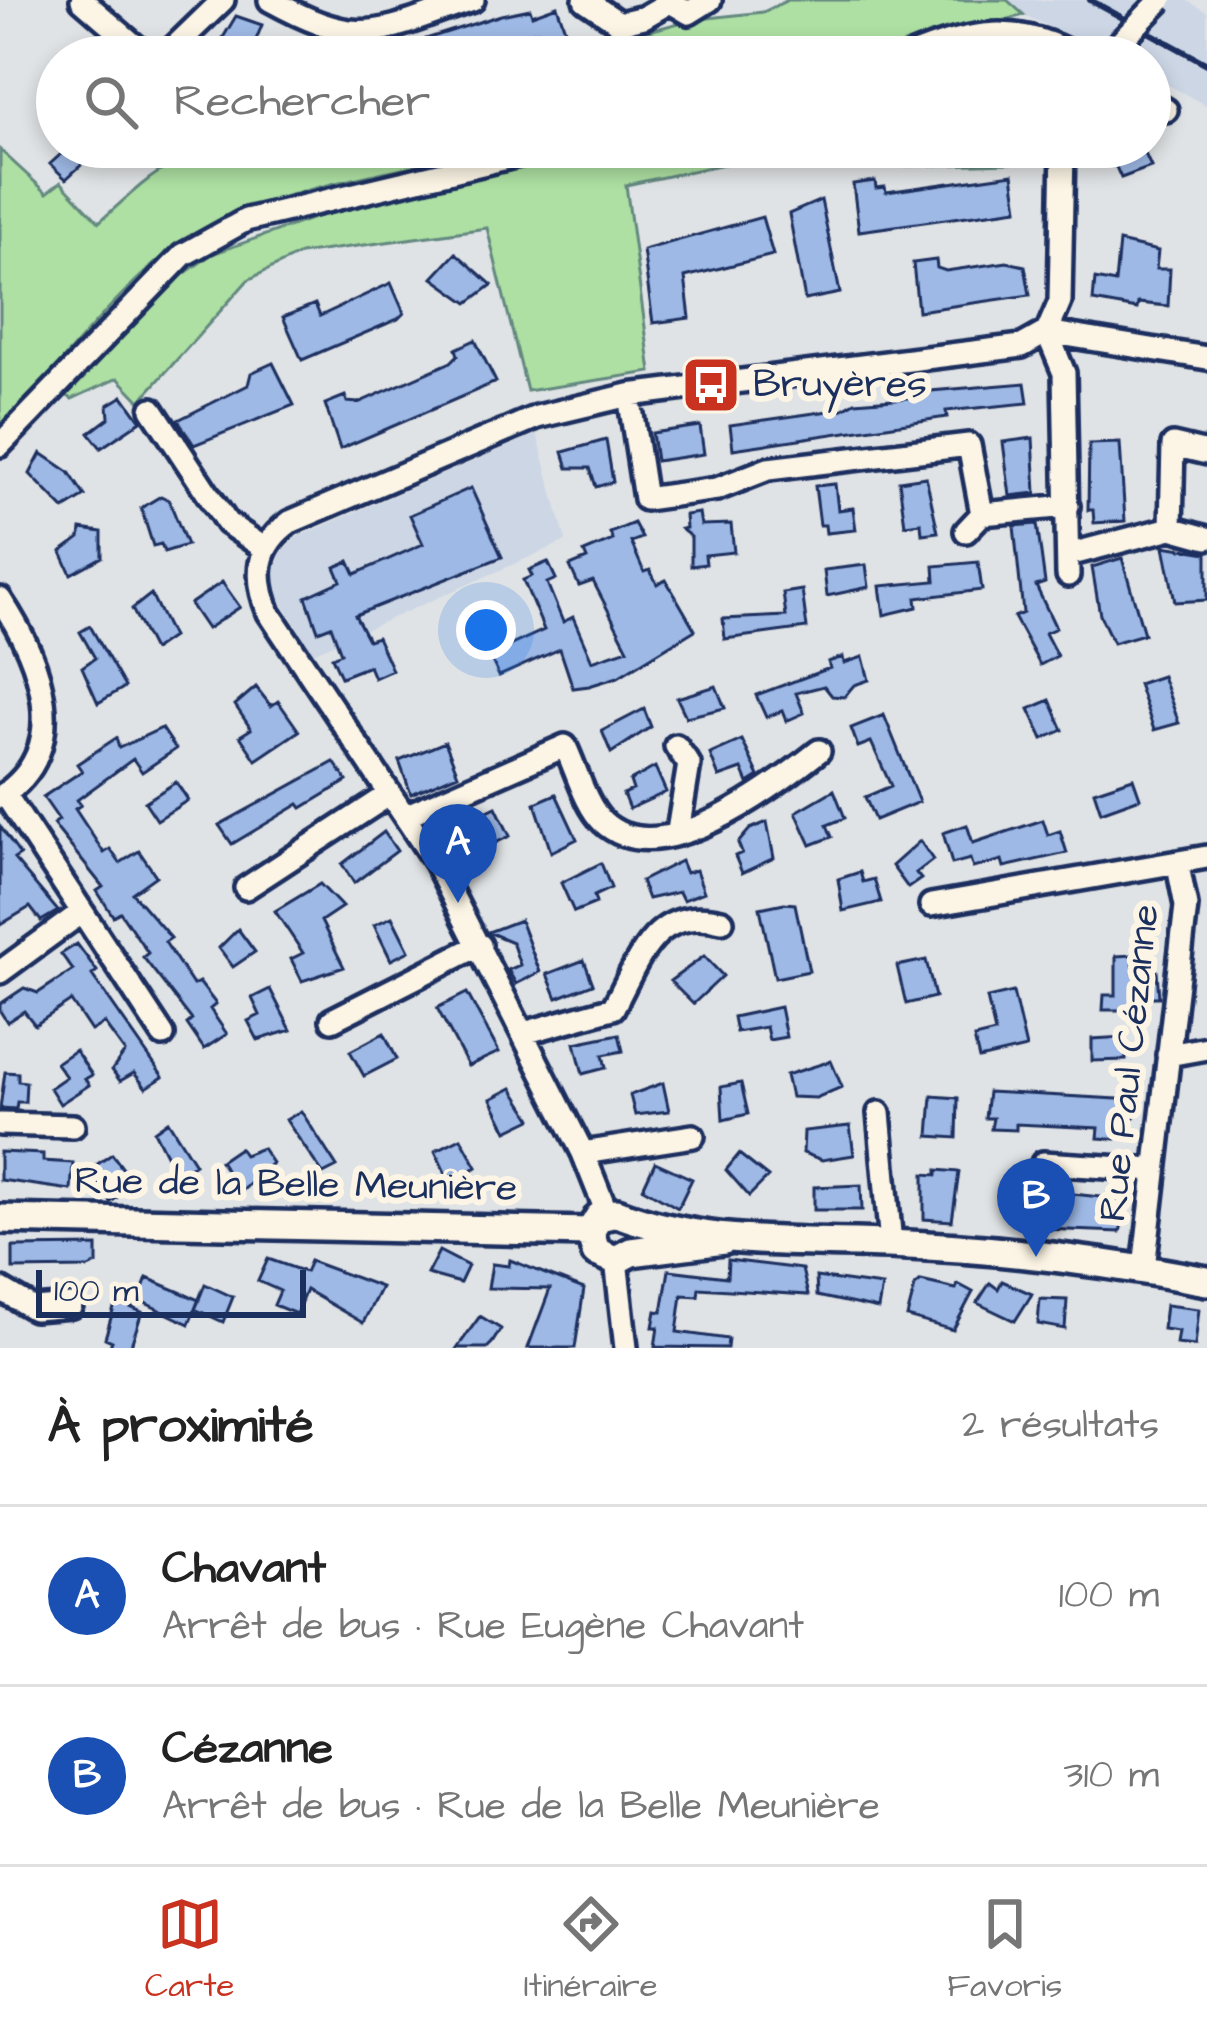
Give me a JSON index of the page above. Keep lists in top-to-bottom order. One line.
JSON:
{"streets":{"street":["Rue Paul Cézanne","Rue de la Belle Meunière"]},"places":{"bus stop":["Bruyères"]},"scale_bar":"100 m","page":{"search":"Rechercher","pins":["A","B"],"scale":"100 m","heading":["À proximité","2 résultats"],"list":[{"mark":"A","name":"Chavant","note":"Arrêt de bus · Rue Eugène Chavant","value":"100 m"},{"mark":"B","name":"Cézanne","note":"Arrêt de bus · Rue de la Belle Meunière","value":"310 m"}],"nav":["Carte","Itinéraire","Favoris"]}}
